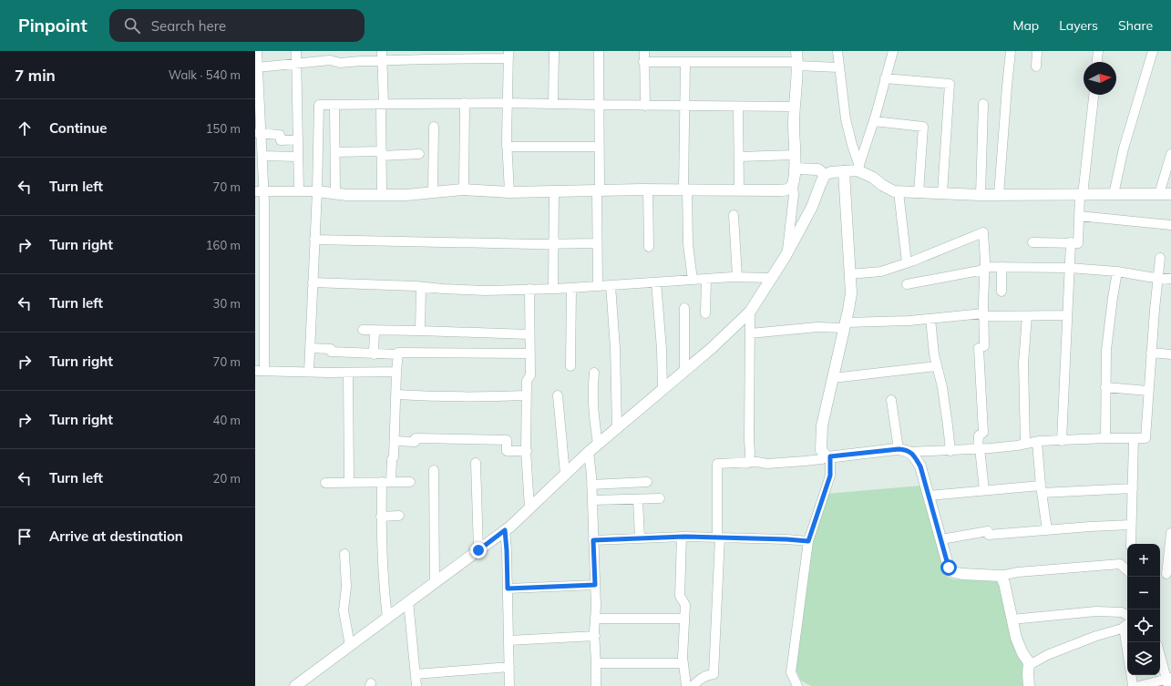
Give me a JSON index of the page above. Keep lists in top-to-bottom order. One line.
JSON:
{"north":"right","page":{"header":"Pinpoint","search":"Search here","nav":["Map","Layers","Share"],"heading":["7 min","Walk · 540 m"],"list":[["Continue","150 m"],["Turn left","70 m"],["Turn right","160 m"],["Turn left","30 m"],["Turn right","70 m"],["Turn right","40 m"],["Turn left","20 m"],"Arrive at destination"],"map_buttons":["+","−"]}}
